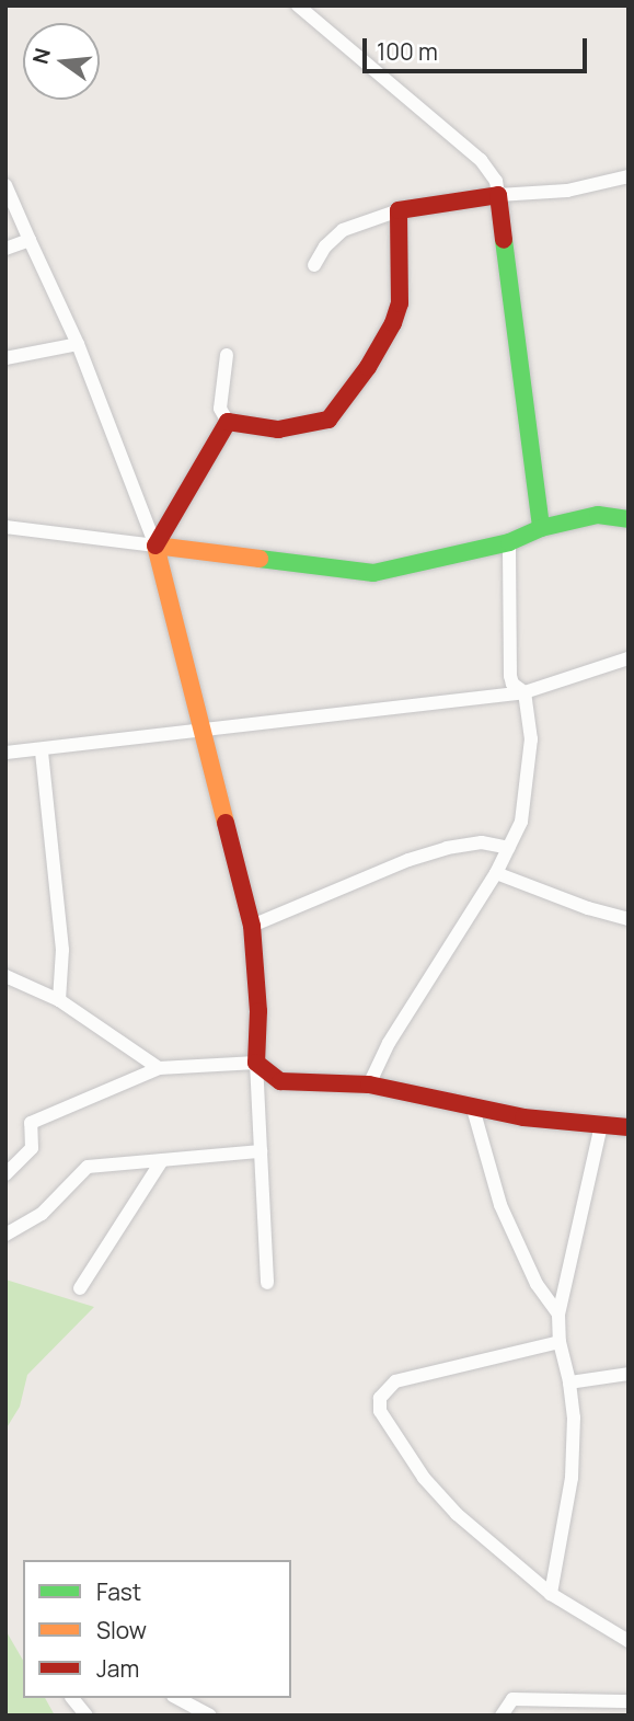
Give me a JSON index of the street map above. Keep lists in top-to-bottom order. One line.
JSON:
{"legend":["Fast","Slow","Jam"],"scale_bar":"100 m","north":"left"}
